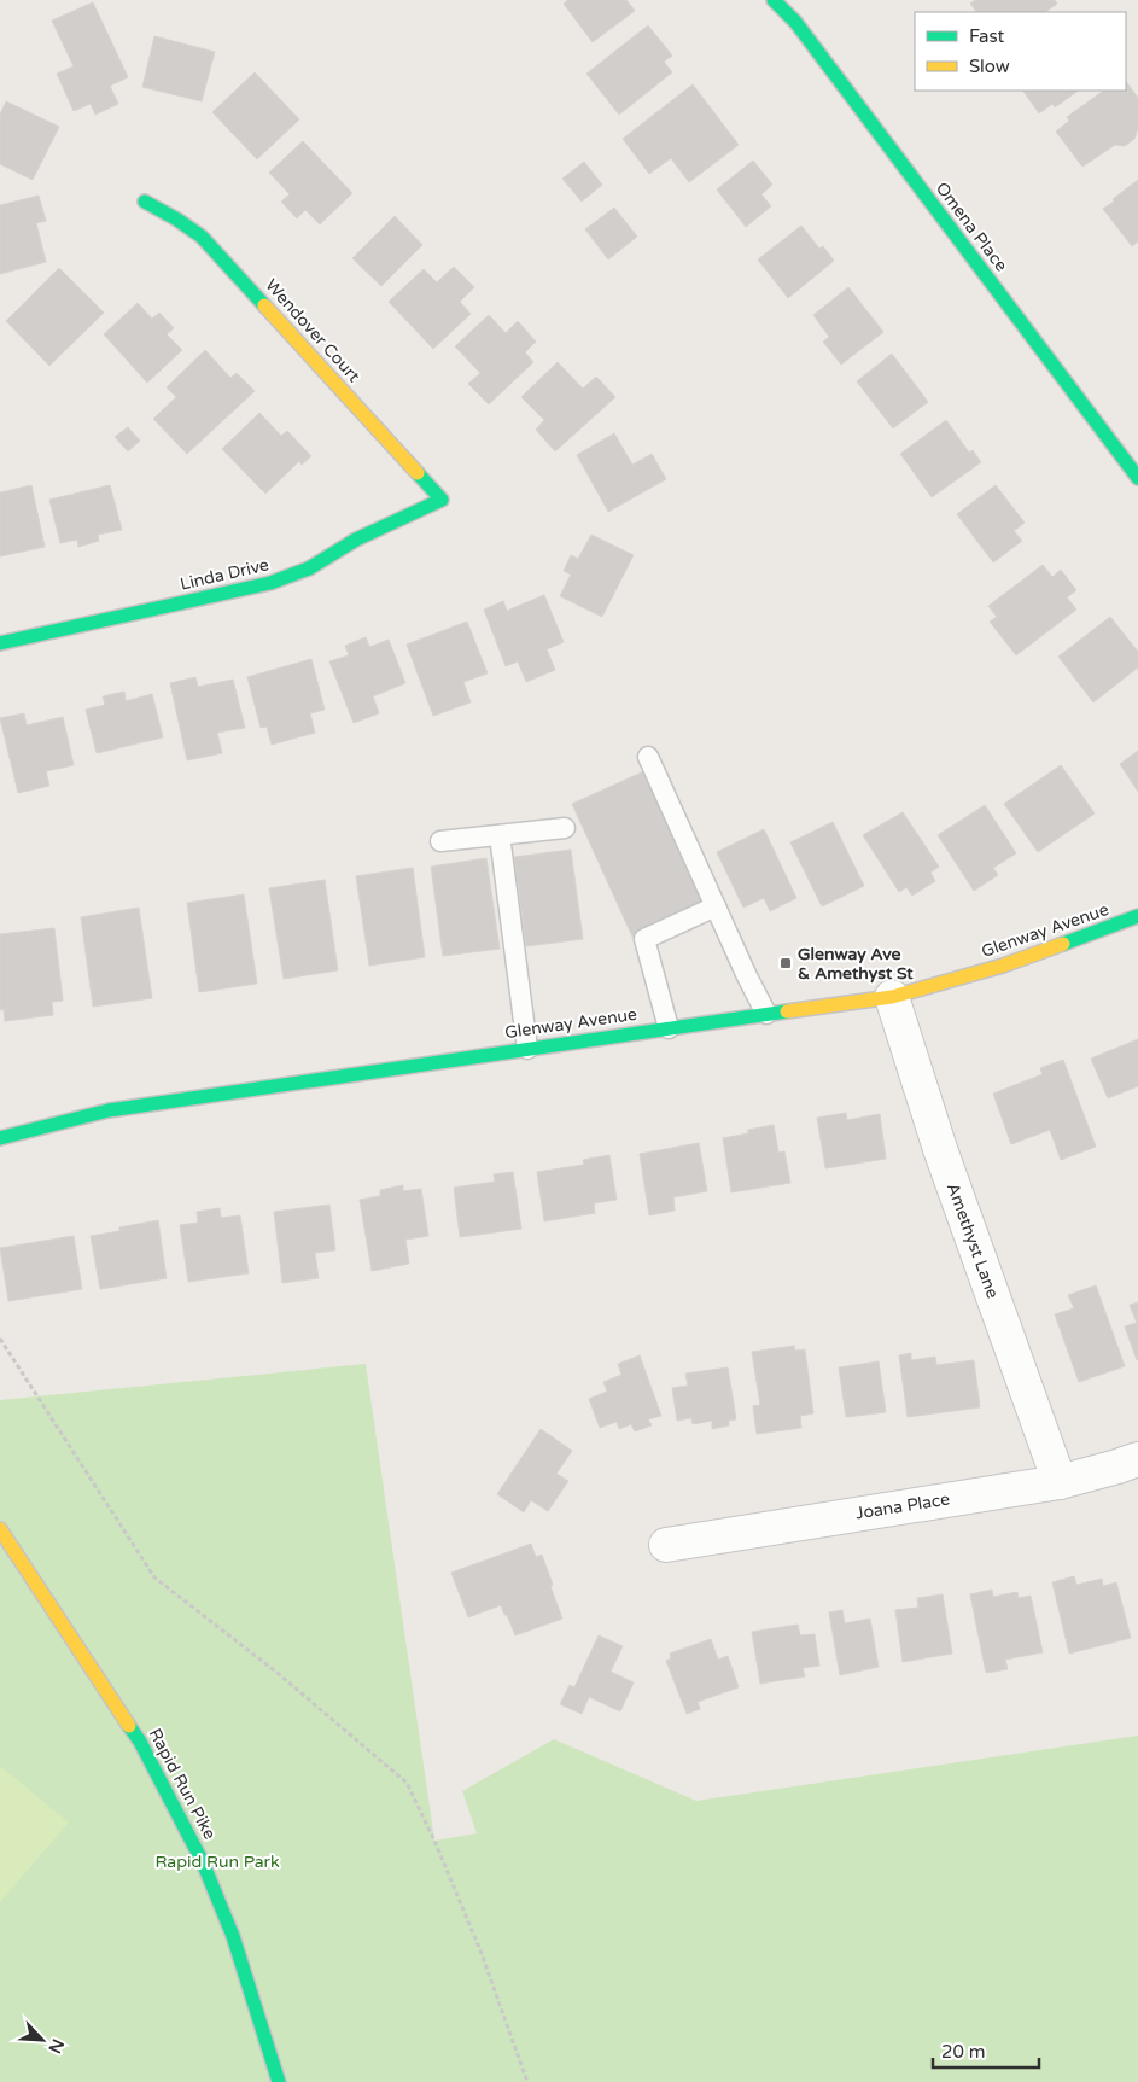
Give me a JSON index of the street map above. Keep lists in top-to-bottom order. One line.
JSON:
{"streets":{"street":["Omena Place","Wendover Court","Linda Drive","Glenway Avenue","Amethyst Lane","Joana Place","Rapid Run Pike"]},"crossings":[["Wendover Court","Linda Drive"],["Glenway Avenue","Amethyst Lane"],["Amethyst Lane","Joana Place"]],"parks":["Rapid Run Park"],"places":{"transit":["Glenway Ave & Amethyst St"]},"legend":["Fast","Slow"],"scale_bar":"20 m","north":"bottom right"}
